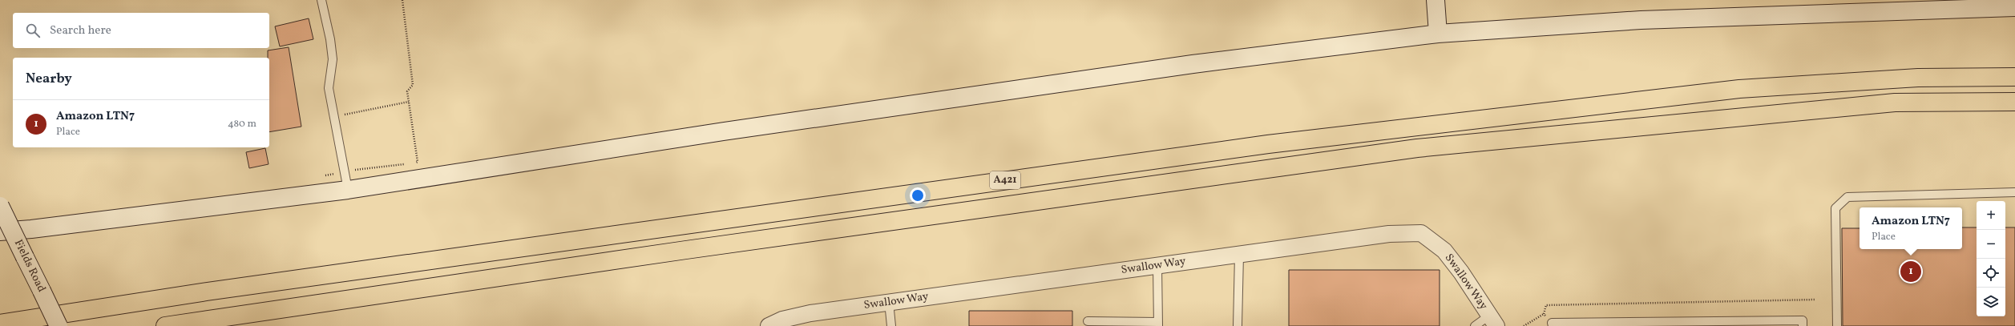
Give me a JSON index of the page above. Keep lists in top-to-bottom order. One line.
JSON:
{"streets":{"highway":["A421"],"street":["Fields Road","Swallow Way"]},"page":{"search":"Search here","heading":"Nearby","list":[{"mark":"1","name":"Amazon LTN7","note":"Place","value":"480 m"}],"map_buttons":["+","−"],"popup":["Amazon LTN7","Place"],"pins":"1"}}
